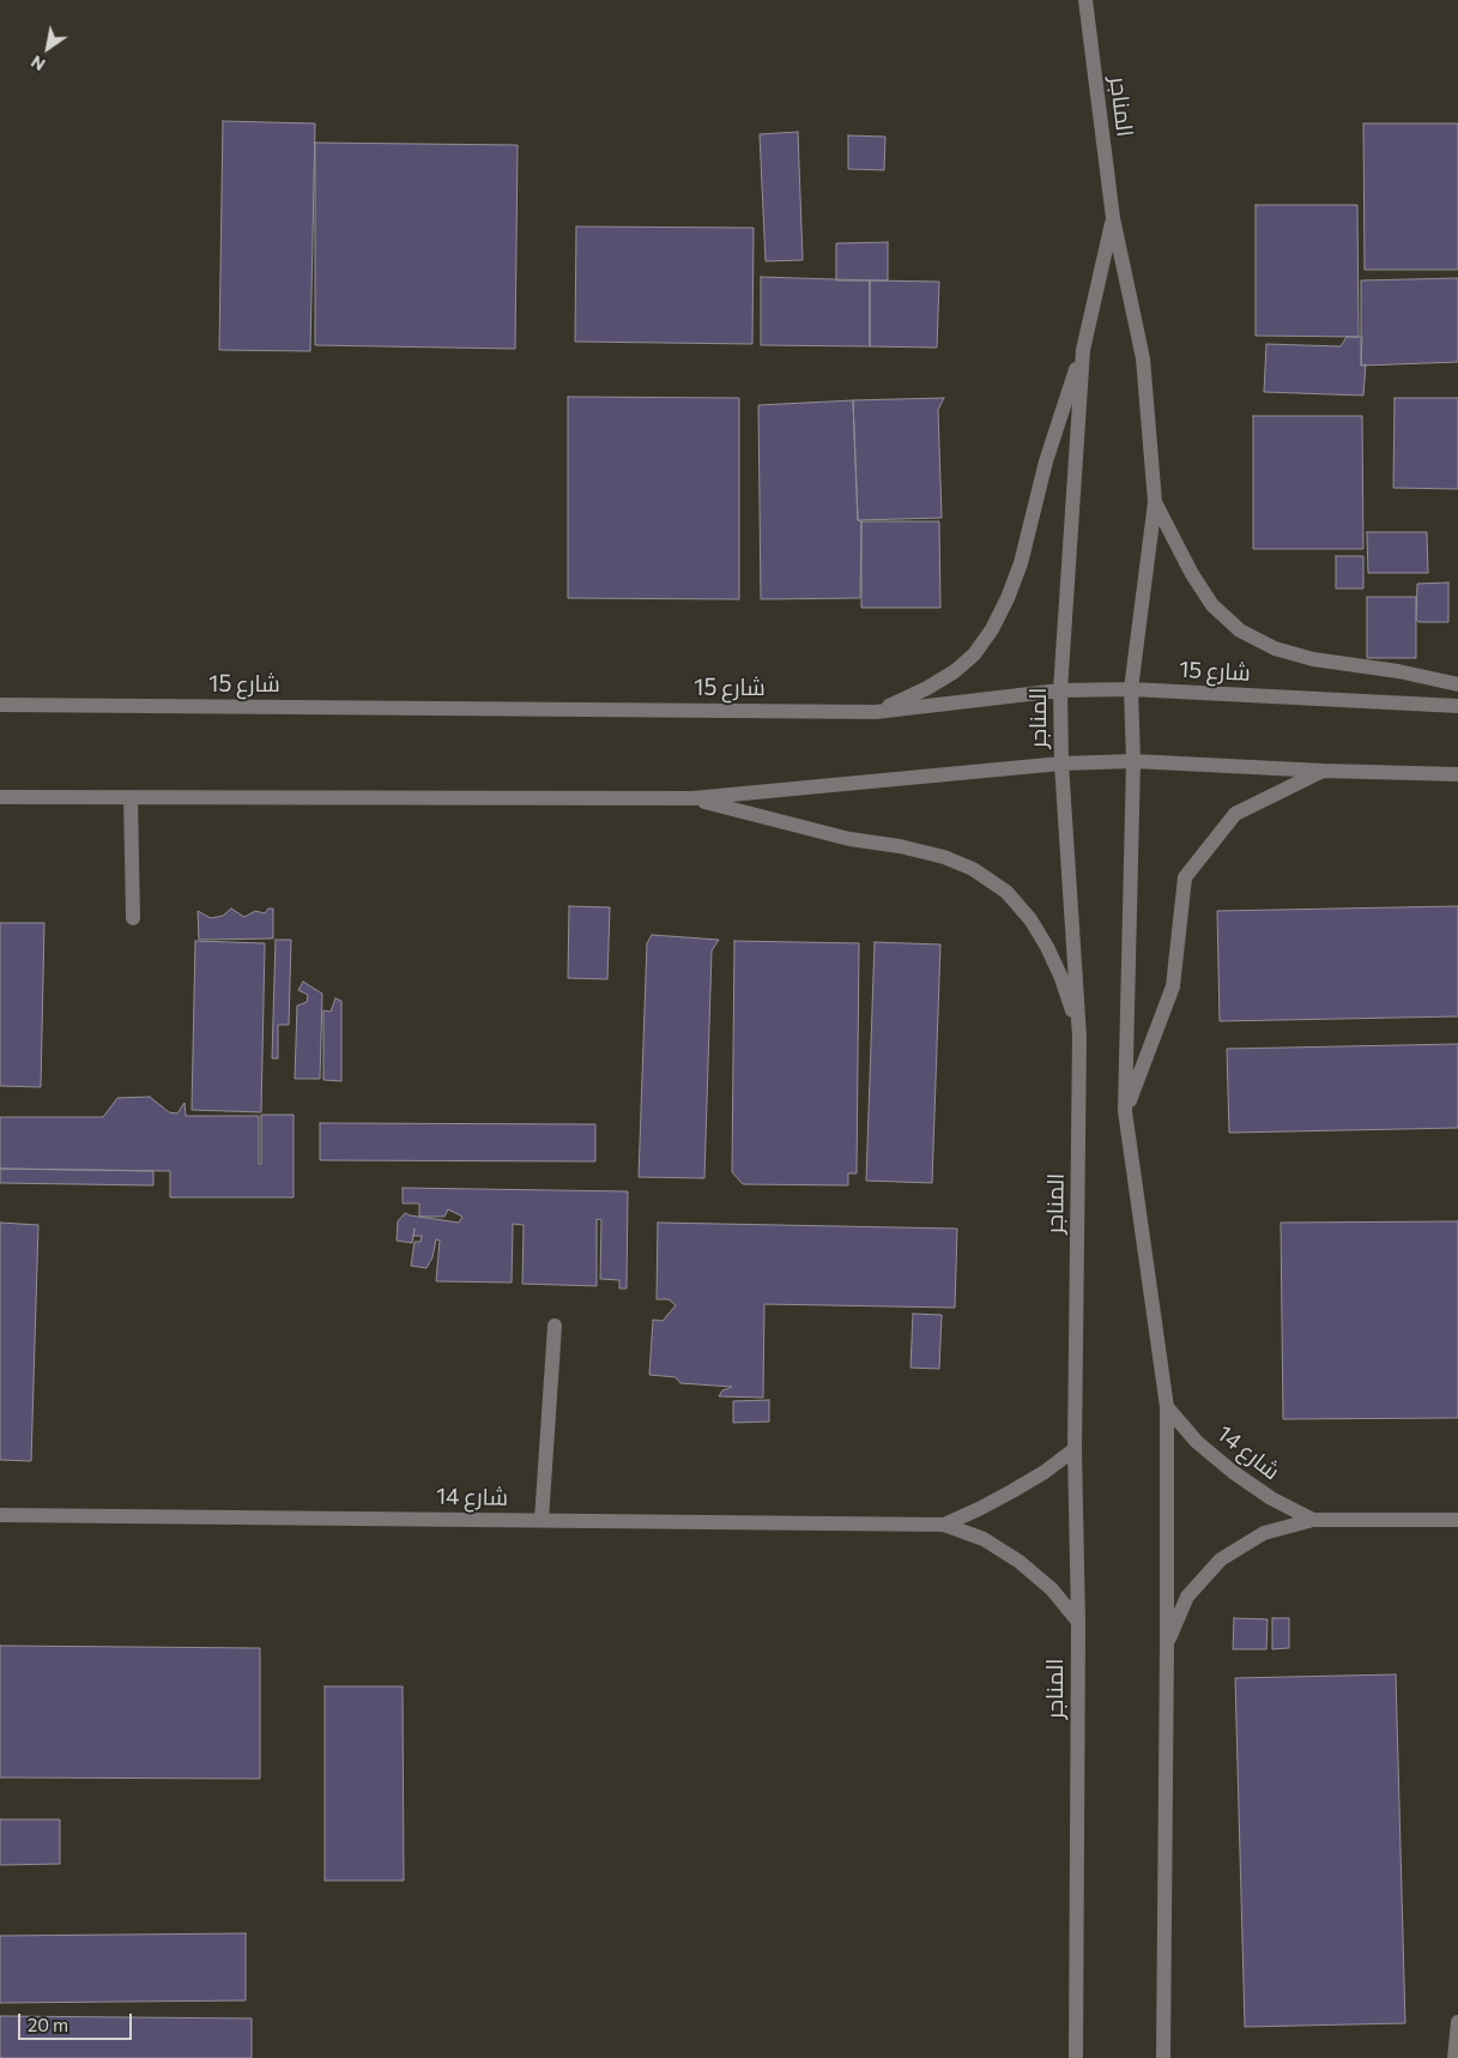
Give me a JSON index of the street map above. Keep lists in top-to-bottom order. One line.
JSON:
{"streets":{"street":["المناجر","شارع 15","شارع 14"]},"crossings":[["المناجر","شارع 15"],["المناجر","شارع 14"]],"scale_bar":"20 m","north":"bottom left"}
